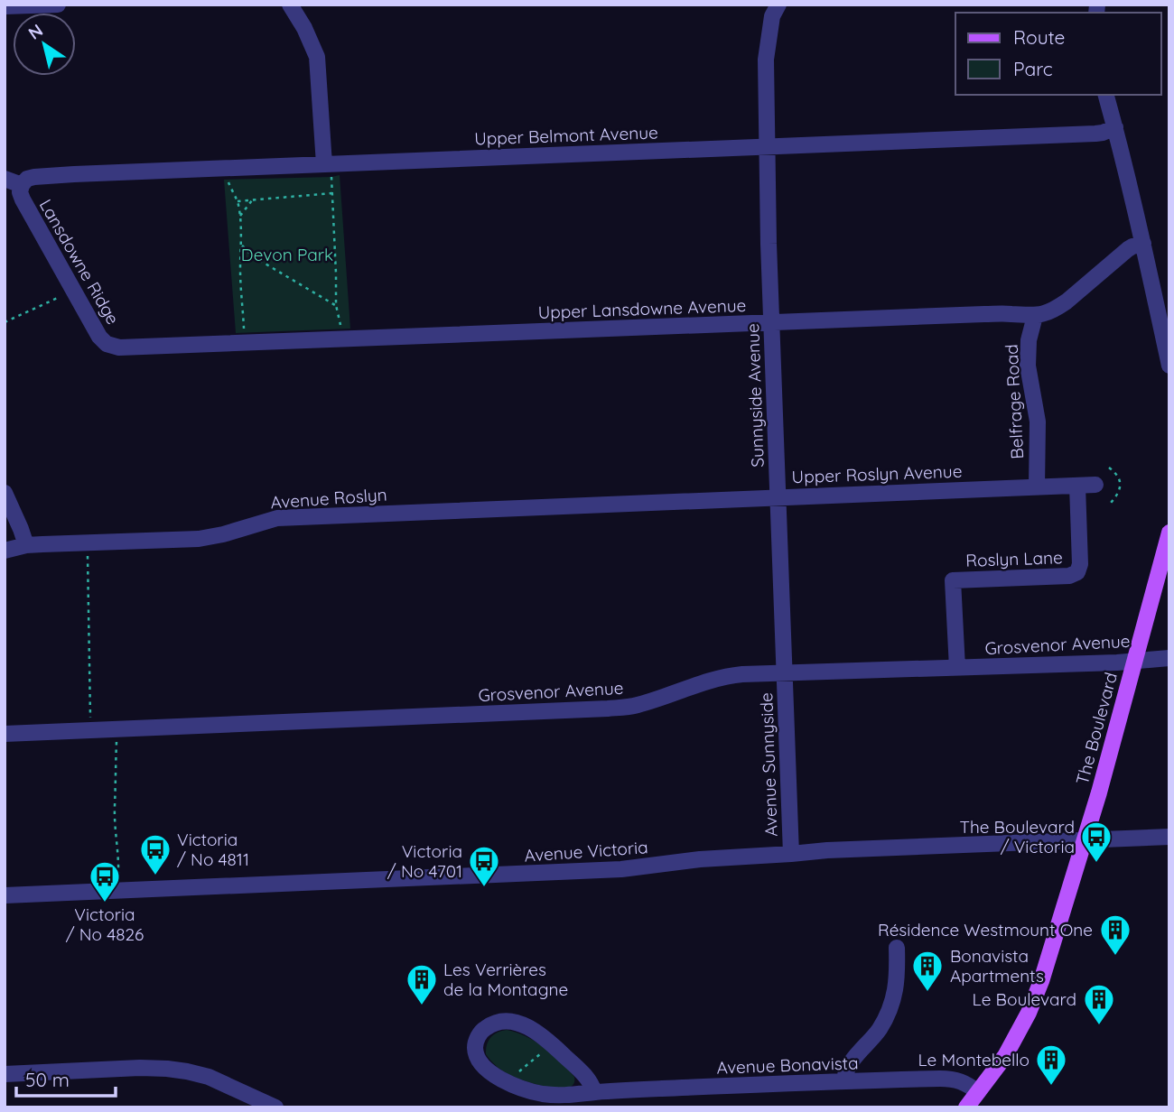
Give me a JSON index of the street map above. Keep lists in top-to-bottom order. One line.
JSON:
{"streets":{"main road":["The Boulevard"],"street":["Upper Belmont Avenue","Lansdowne Ridge","Upper Lansdowne Avenue","Sunnyside Avenue","Belfrage Road","Upper Roslyn Avenue","Avenue Roslyn","Roslyn Lane","Grosvenor Avenue","Avenue Sunnyside","Avenue Victoria","Avenue Bonavista"]},"crossings":[["Upper Belmont Avenue","Lansdowne Ridge"],["Upper Belmont Avenue","Sunnyside Avenue"],["Lansdowne Ridge","Upper Lansdowne Avenue"],["Upper Lansdowne Avenue","Sunnyside Avenue"],["Upper Lansdowne Avenue","Belfrage Road"],["Sunnyside Avenue","Upper Roslyn Avenue"],["Sunnyside Avenue","Grosvenor Avenue"],["Sunnyside Avenue","Avenue Sunnyside"],["Belfrage Road","Upper Roslyn Avenue"],["Upper Roslyn Avenue","Avenue Roslyn"],["Upper Roslyn Avenue","Roslyn Lane"],["Roslyn Lane","Grosvenor Avenue"],["Grosvenor Avenue","The Boulevard"],["Grosvenor Avenue","Avenue Sunnyside"],["The Boulevard","Avenue Victoria"],["The Boulevard","Avenue Bonavista"],["Avenue Sunnyside","Avenue Victoria"]],"parks":["Devon Park"],"places":{"bus stop":["The Boulevard / Victoria","Victoria / No 4811","Victoria / No 4701","Victoria / No 4826"],"building":["Résidence Westmount One","Bonavista Apartments","Les Verrières de la Montagne","Le Boulevard","Le Montebello"]},"legend":["Route","Parc"],"scale_bar":"50 m","north":"top left"}
